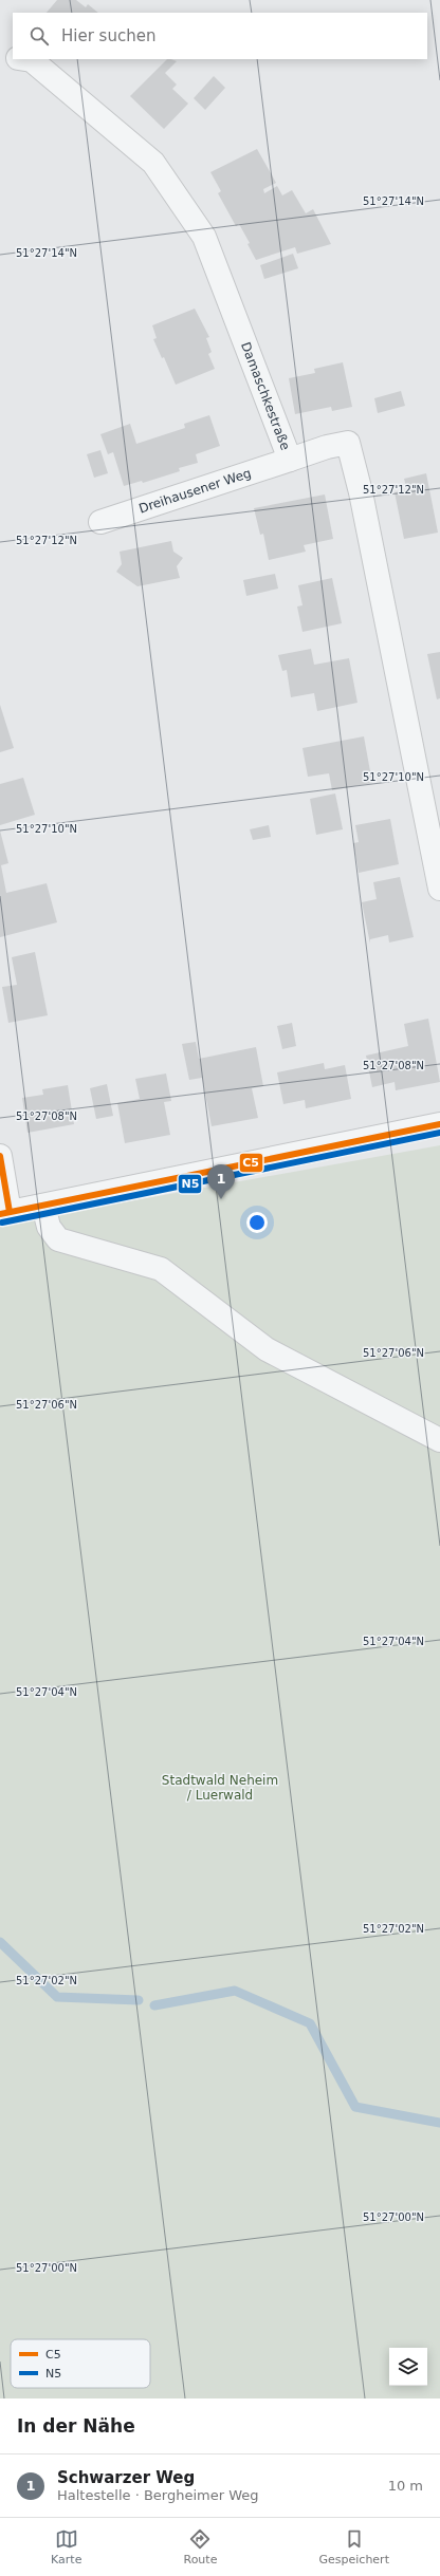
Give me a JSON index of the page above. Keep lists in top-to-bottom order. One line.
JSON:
{"streets":{"street":["Damaschkestraße","Dreihausener Weg"]},"crossings":[["Damaschkestraße","Dreihausener Weg"]],"parks":["Stadtwald Neheim / Luerwald"],"lines":["transit line C5","transit line N5"],"legend":["C5","N5"],"page":{"search":"Hier suchen","pins":"1","heading":"In der Nähe","list":[{"mark":"1","name":"Schwarzer Weg","note":"Haltestelle · Bergheimer Weg","value":"10 m"}],"nav":["Karte","Route","Gespeichert"]},"coordinates":["51°27'14\"N","51°27'12\"N","51°27'10\"N","51°27'08\"N","51°27'06\"N","51°27'04\"N","51°27'02\"N","51°27'00\"N"]}
